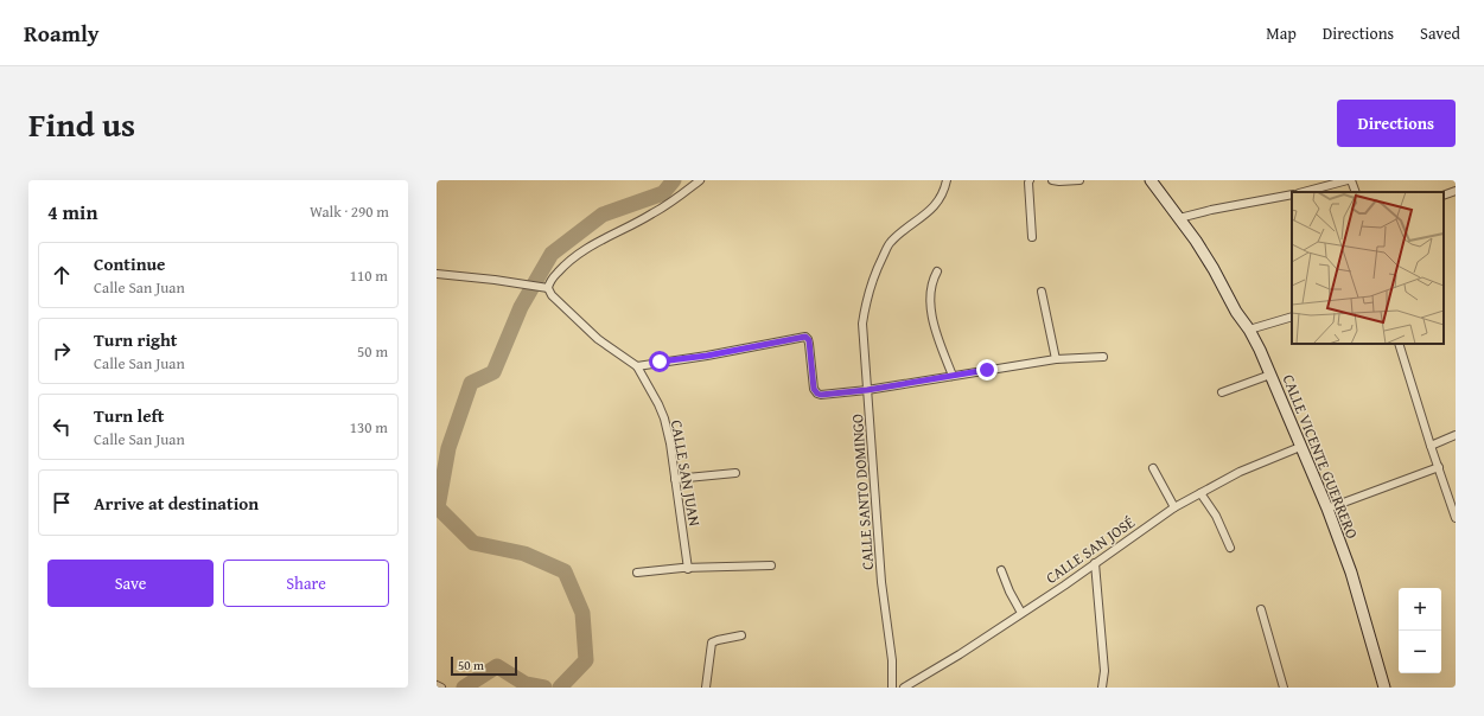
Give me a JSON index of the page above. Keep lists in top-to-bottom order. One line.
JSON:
{"streets":{"street":["CALLE VICENTE GUERRERO","CALLE SAN JUAN","CALLE SANTO DOMINGO","CALLE SAN JOSÉ"]},"crossings":[["CALLE VICENTE GUERRERO","CALLE SAN JOSÉ"]],"scale_bar":"50 m","page":{"header":"Roamly","nav":["Map","Directions","Saved"],"title":"Find us","buttons":["Directions",["Save","Share"]],"heading":["4 min","Walk · 290 m"],"list":[["Continue","Calle San Juan","110 m"],["Turn right","Calle San Juan","50 m"],["Turn left","Calle San Juan","130 m"],"Arrive at destination"],"map_buttons":["+","−"],"scale":"50 m"}}
